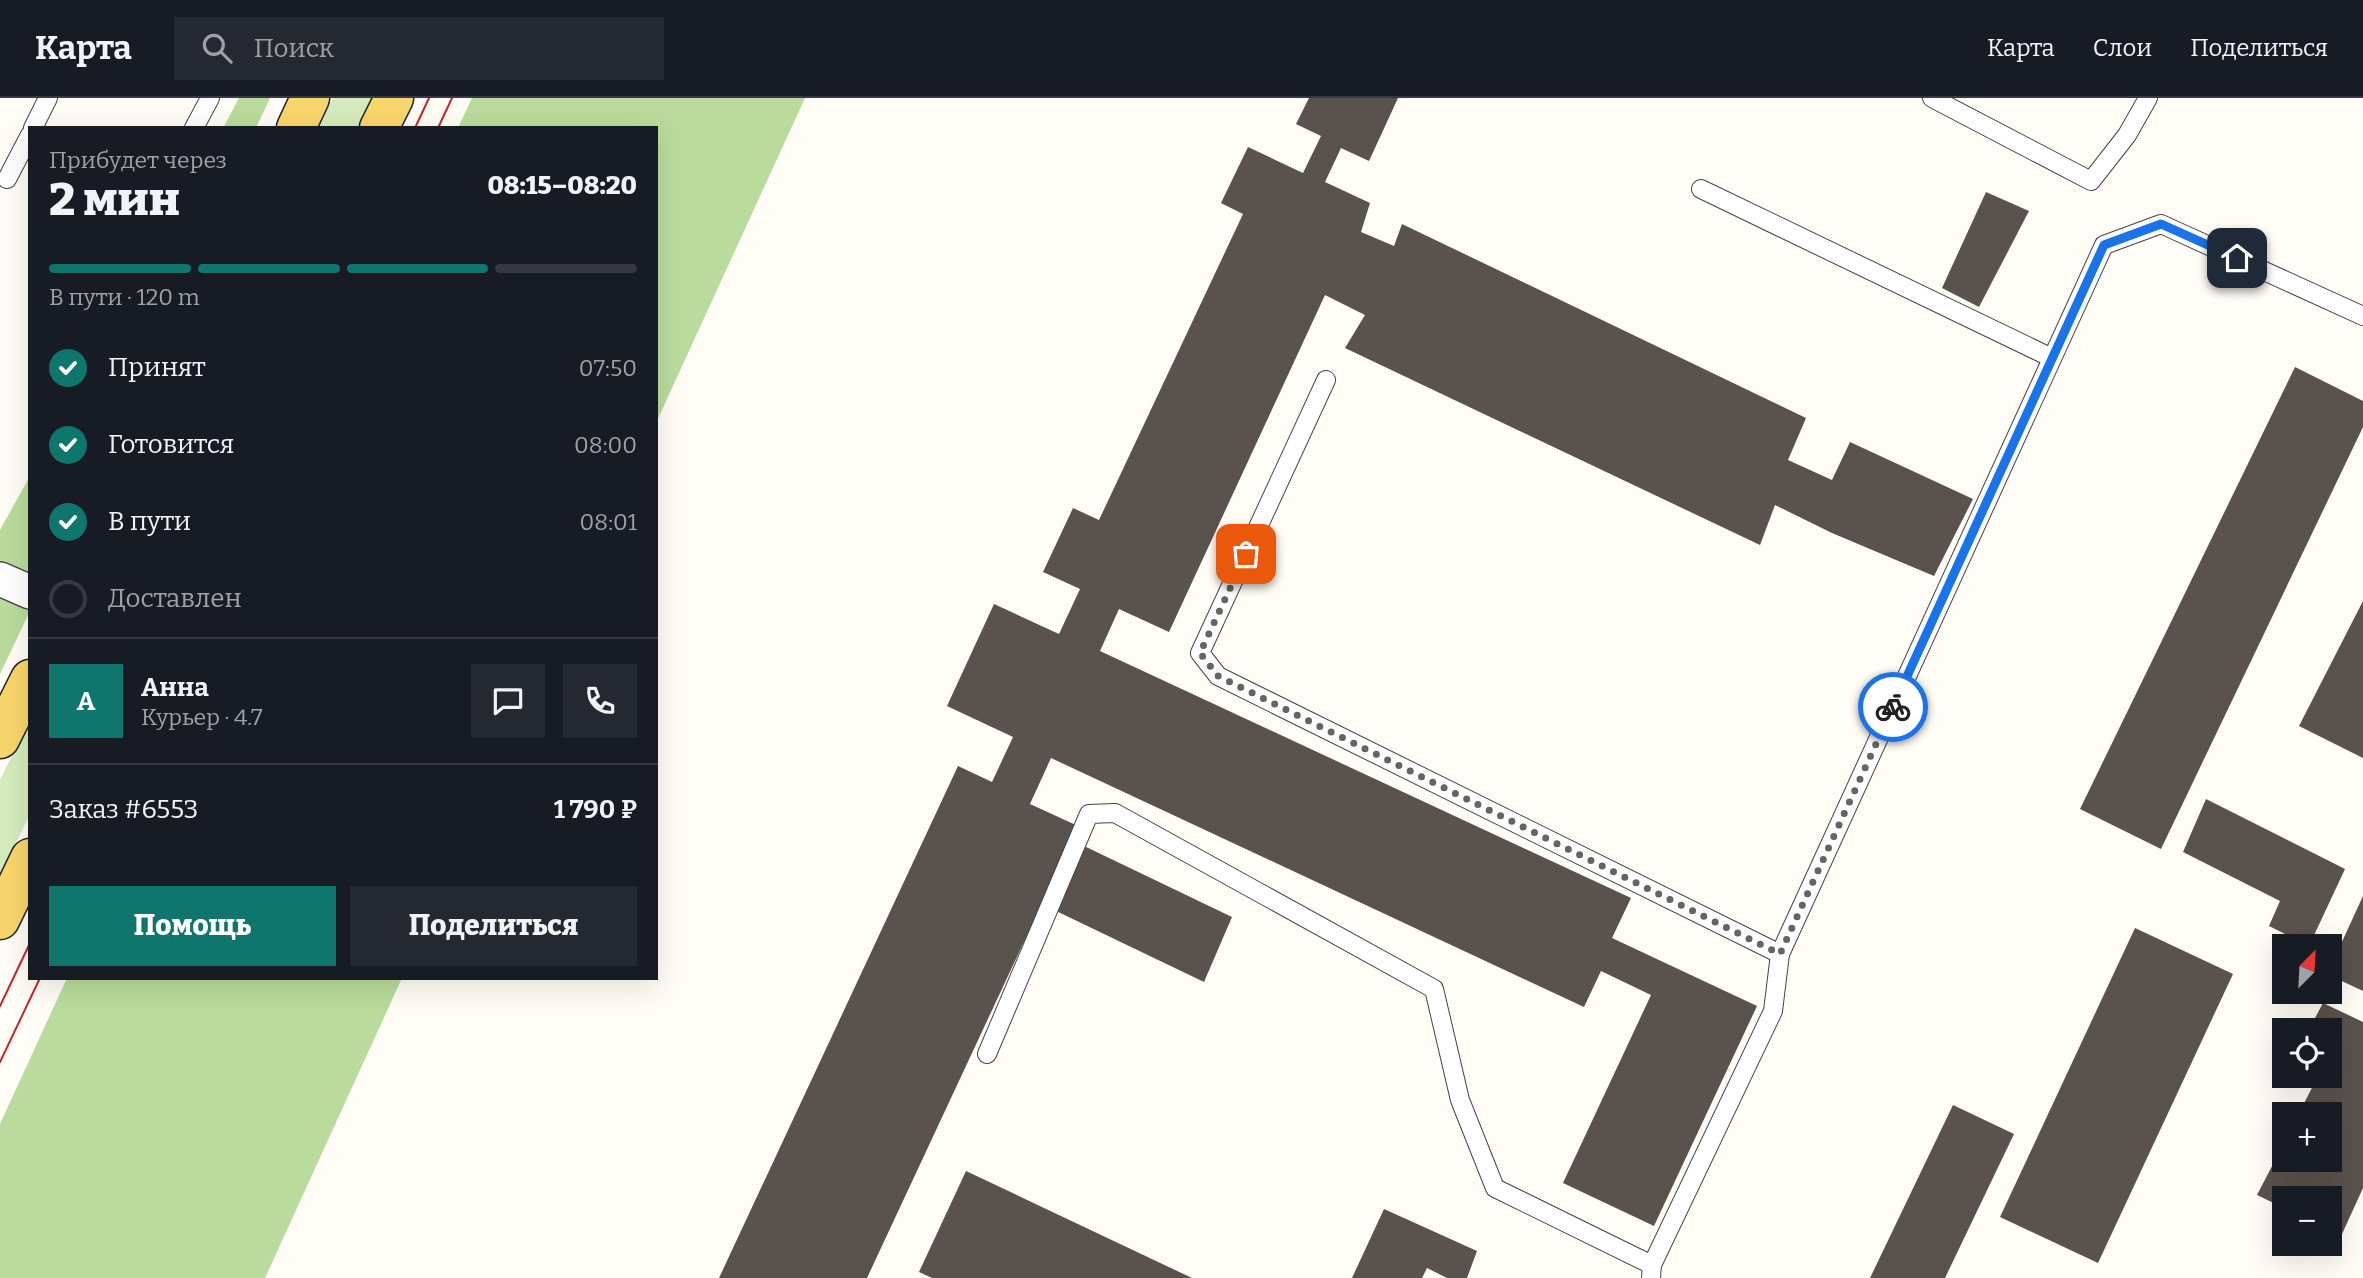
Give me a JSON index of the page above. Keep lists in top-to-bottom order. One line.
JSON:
{"north":"top right","page":{"header":"Карта","search":"Поиск","nav":["Карта","Слои","Поделиться"],"heading":["2 мин","Прибудет через","08:15–08:20"],"panel":["Анна","Курьер · 4.7","Заказ #6553","1 790 ₽"],"bar":"В пути · 120 m","list":[["Принят","07:50"],["Готовится","08:00"],["В пути","08:01"],"Доставлен"],"round":"А","buttons":["Помощь","Поделиться"],"map_buttons":["+","−"]}}
